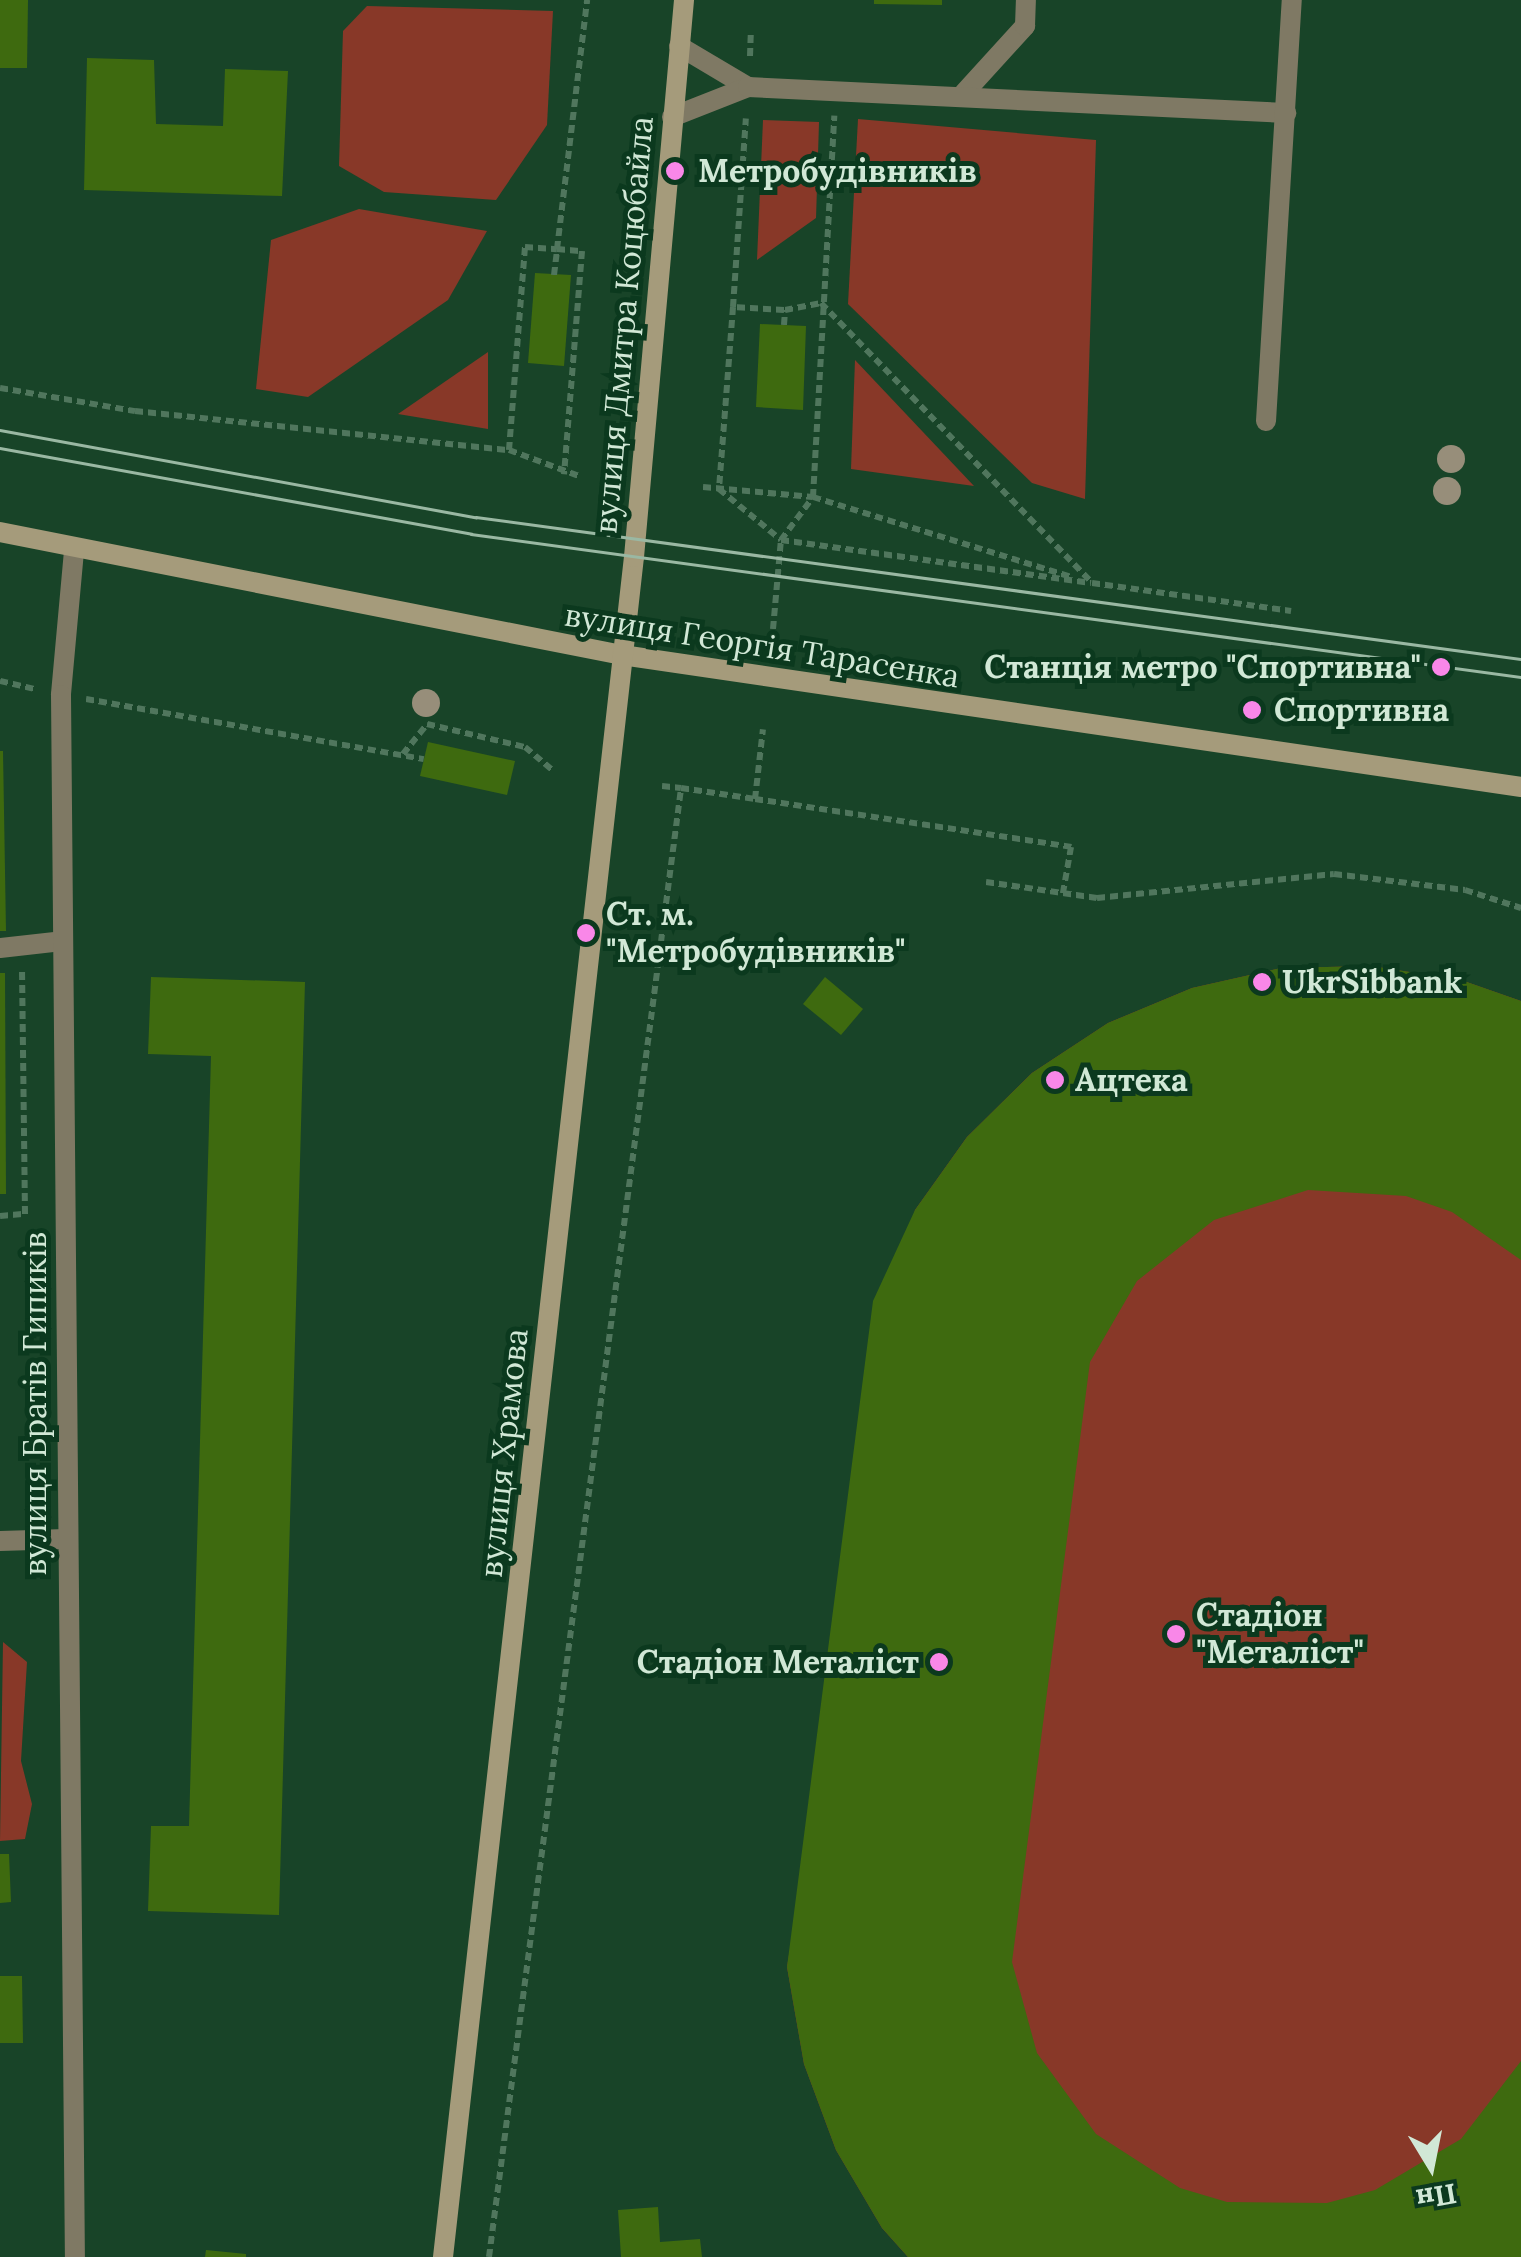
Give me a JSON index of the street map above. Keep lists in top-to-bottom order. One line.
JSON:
{"streets":{"main road":["вулиця Дмитра Коцюбайла","вулиця Георгія Тарасенка","вулиця Храмова"],"street":["вулиця Братів Гипиків"]},"crossings":[["вулиця Дмитра Коцюбайла","вулиця Георгія Тарасенка"],["вулиця Дмитра Коцюбайла","вулиця Храмова"],["вулиця Георгія Тарасенка","вулиця Братів Гипиків"],["вулиця Георгія Тарасенка","вулиця Храмова"]],"places":["Метробудівників","Станція метро \"Спортивна\"","Спортивна","Ст. м. \"Метробудівників\"","UkrSibbank","Ацтека","Стадіон \"Металіст\"","Стадіон Металіст"],"north":"bottom"}
